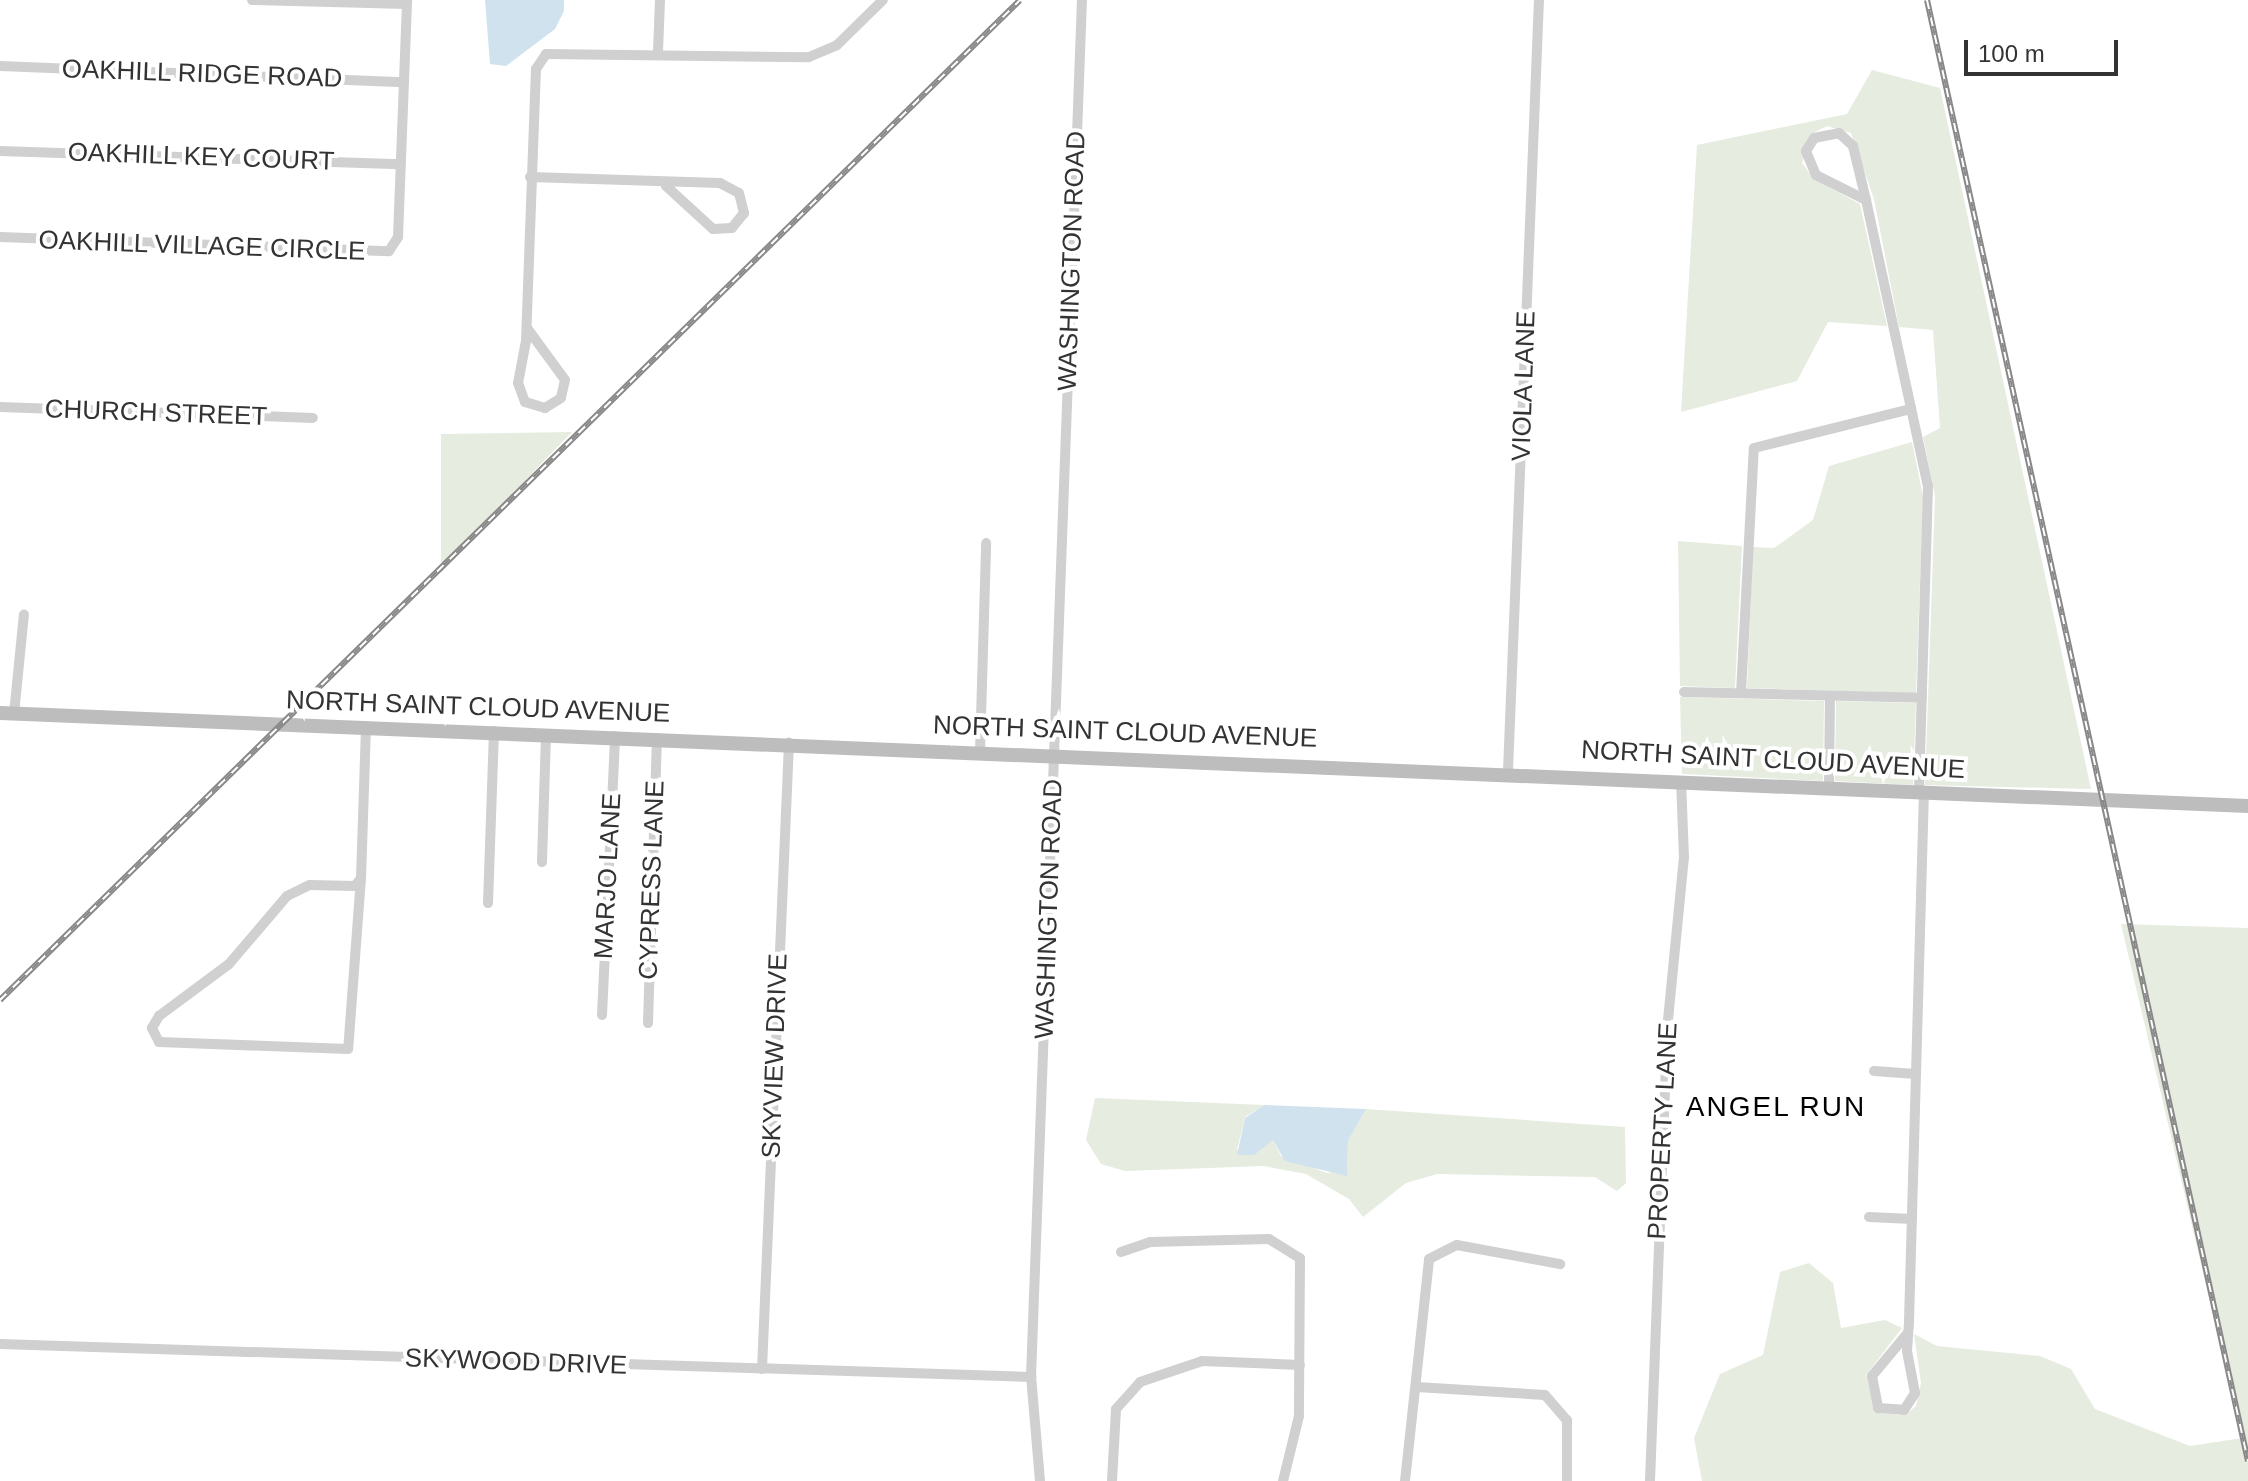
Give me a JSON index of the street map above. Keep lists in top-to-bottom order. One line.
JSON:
{"streets":{"street":["OAKHILL RIDGE ROAD","OAKHILL KEY COURT","OAKHILL VILLAGE CIRCLE","WASHINGTON ROAD","VIOLA LANE","CHURCH STREET","NORTH SAINT CLOUD AVENUE","MARJO LANE","CYPRESS LANE","SKYVIEW DRIVE","PROPERTY LANE","SKYWOOD DRIVE"]},"crossings":[["OAKHILL RIDGE ROAD","OAKHILL VILLAGE CIRCLE"],["OAKHILL KEY COURT","OAKHILL VILLAGE CIRCLE"],["WASHINGTON ROAD","NORTH SAINT CLOUD AVENUE"],["WASHINGTON ROAD","SKYWOOD DRIVE"],["VIOLA LANE","NORTH SAINT CLOUD AVENUE"],["NORTH SAINT CLOUD AVENUE","MARJO LANE"],["NORTH SAINT CLOUD AVENUE","CYPRESS LANE"],["NORTH SAINT CLOUD AVENUE","SKYVIEW DRIVE"],["NORTH SAINT CLOUD AVENUE","PROPERTY LANE"],["SKYVIEW DRIVE","SKYWOOD DRIVE"]],"districts":["ANGEL RUN"],"scale_bar":"100 m"}
